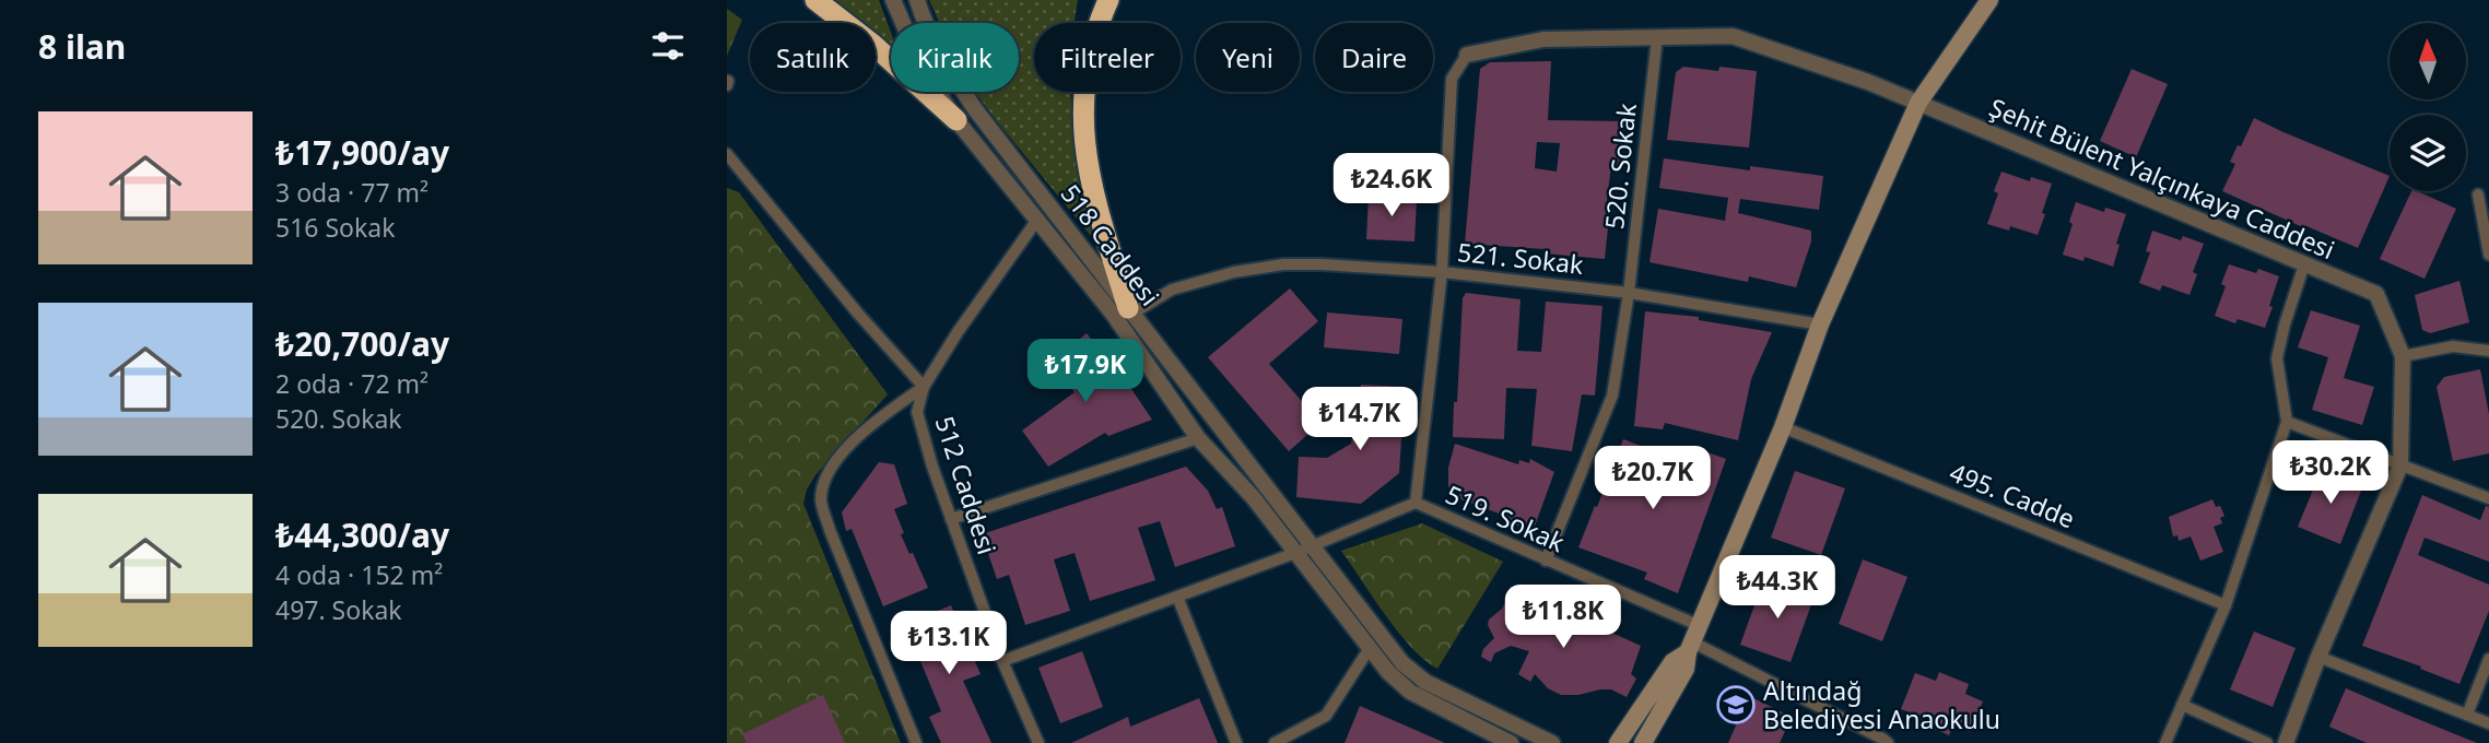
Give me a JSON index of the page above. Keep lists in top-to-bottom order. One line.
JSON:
{"streets":{"street":["520. Sokak","Şehit Bülent Yalçınkaya Caddesi","518 Caddesi","521. Sokak","512 Caddesi","495. Cadde","519. Sokak"]},"crossings":[["520. Sokak","Şehit Bülent Yalçınkaya Caddesi"],["520. Sokak","521. Sokak"],["520. Sokak","519. Sokak"],["518 Caddesi","521. Sokak"],["518 Caddesi","512 Caddesi"],["518 Caddesi","519. Sokak"],["512 Caddesi","519. Sokak"]],"places":{"school or university":["Altındağ Belediyesi Anaokulu"]},"north":"top","page":{"heading":"8 ilan","chip":["Satılık","Kiralık","Filtreler","Yeni","Daire"],"list":[{"name":"₺17,900/ay","note":"3 oda · 77 m² · 516 Sokak"},{"name":"₺20,700/ay","note":"2 oda · 72 m² · 520. Sokak"},{"name":"₺44,300/ay","note":"4 oda · 152 m² · 497. Sokak"}],"price":["₺24.6K","₺17.9K","₺14.7K","₺30.2K","₺20.7K","₺44.3K","₺11.8K","₺13.1K"]}}
